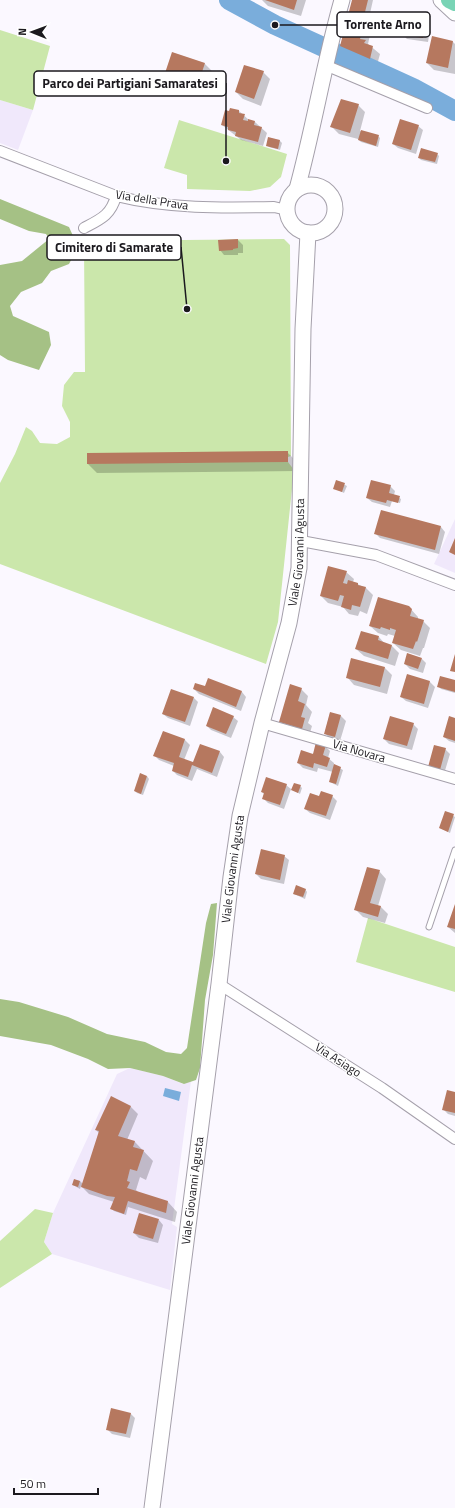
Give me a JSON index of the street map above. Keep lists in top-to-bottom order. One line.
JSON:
{"streets":{"street":["Via della Prava","Viale Giovanni Agusta","Via Novara","Via Asiago"]},"crossings":[["Via della Prava","Viale Giovanni Agusta"],["Viale Giovanni Agusta","Via Novara"],["Viale Giovanni Agusta","Via Asiago"]],"places":["Torrente Arno","Parco dei Partigiani Samaratesi","Cimitero di Samarate"],"scale_bar":"50 m","north":"left"}
